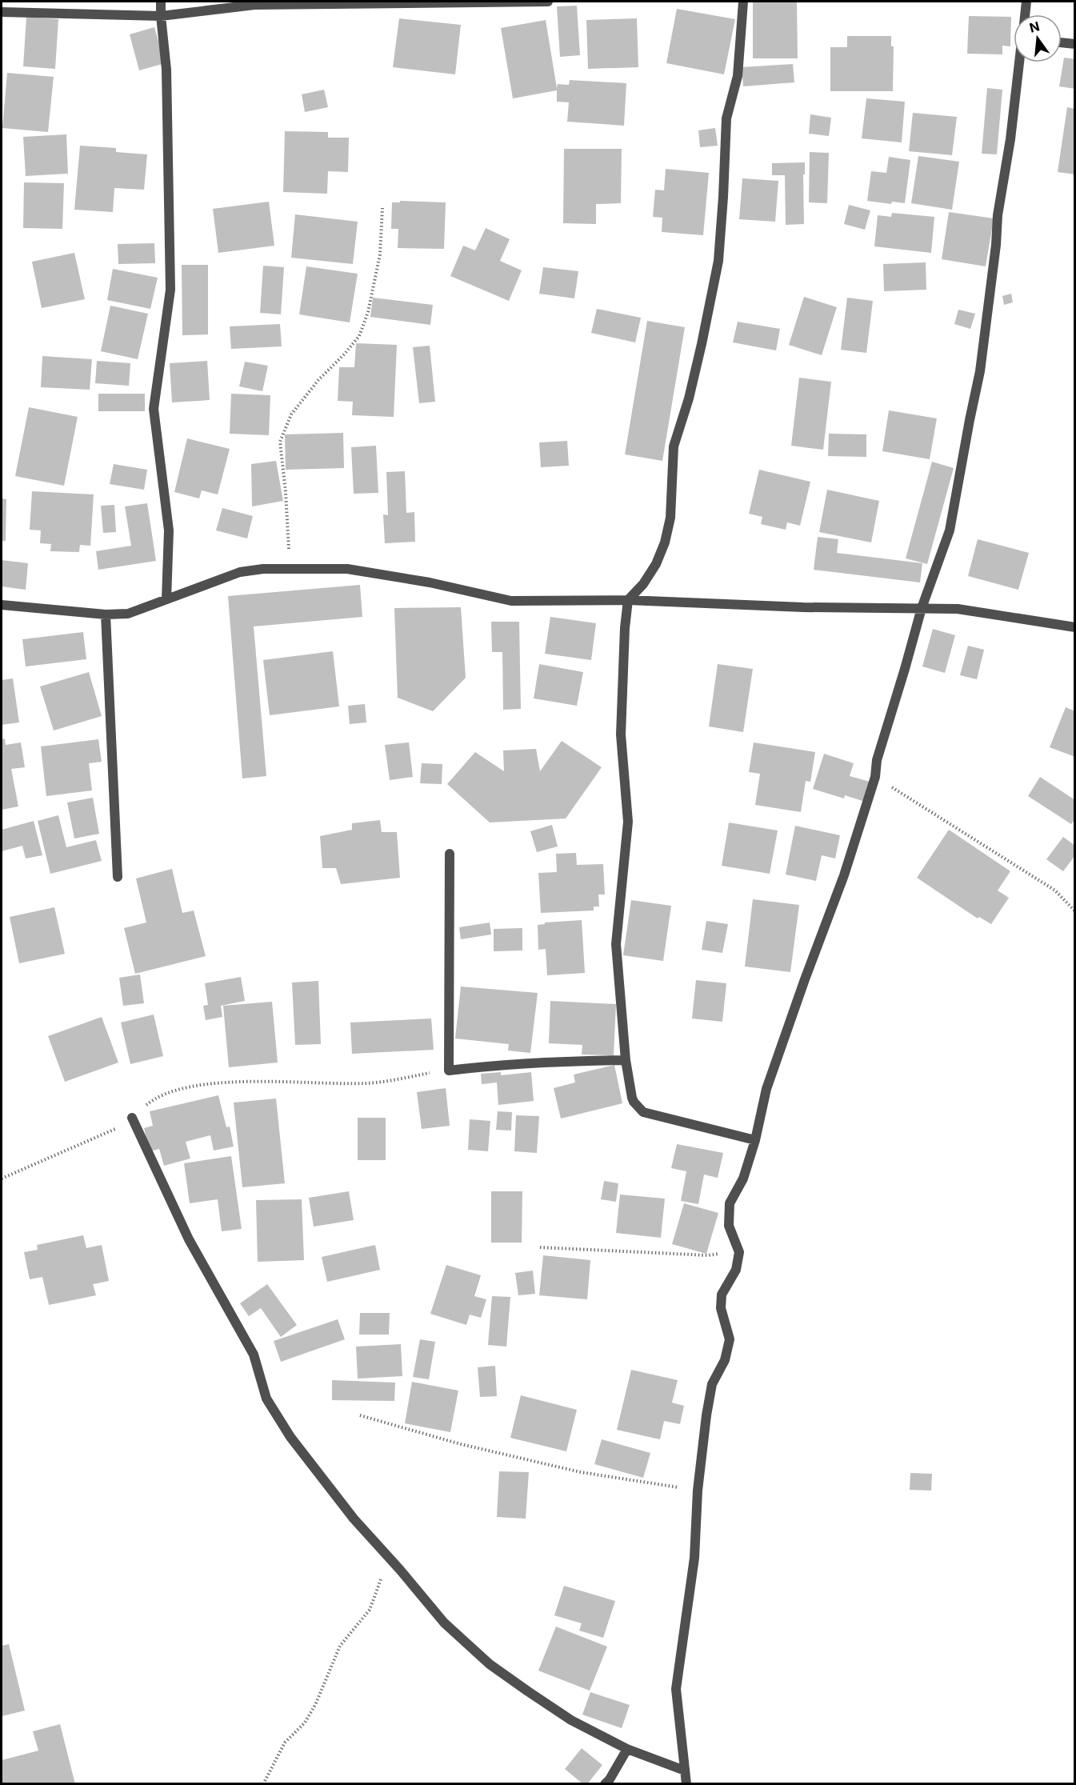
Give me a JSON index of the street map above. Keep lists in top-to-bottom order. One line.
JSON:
{"north":"top"}
